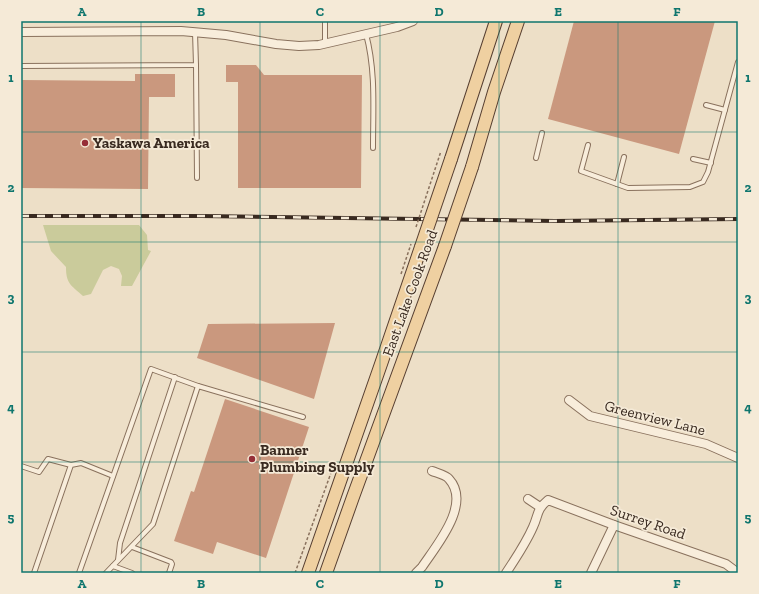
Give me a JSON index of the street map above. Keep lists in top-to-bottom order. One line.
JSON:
{"streets":{"main road":["East Lake Cook Road"],"street":["Greenview Lane","Surrey Road"]},"places":["Yaskawa America","Banner Plumbing Supply"],"grid":{"columns":["A","B","C","D","E","F"],"rows":["1","2","3","4","5"]}}
